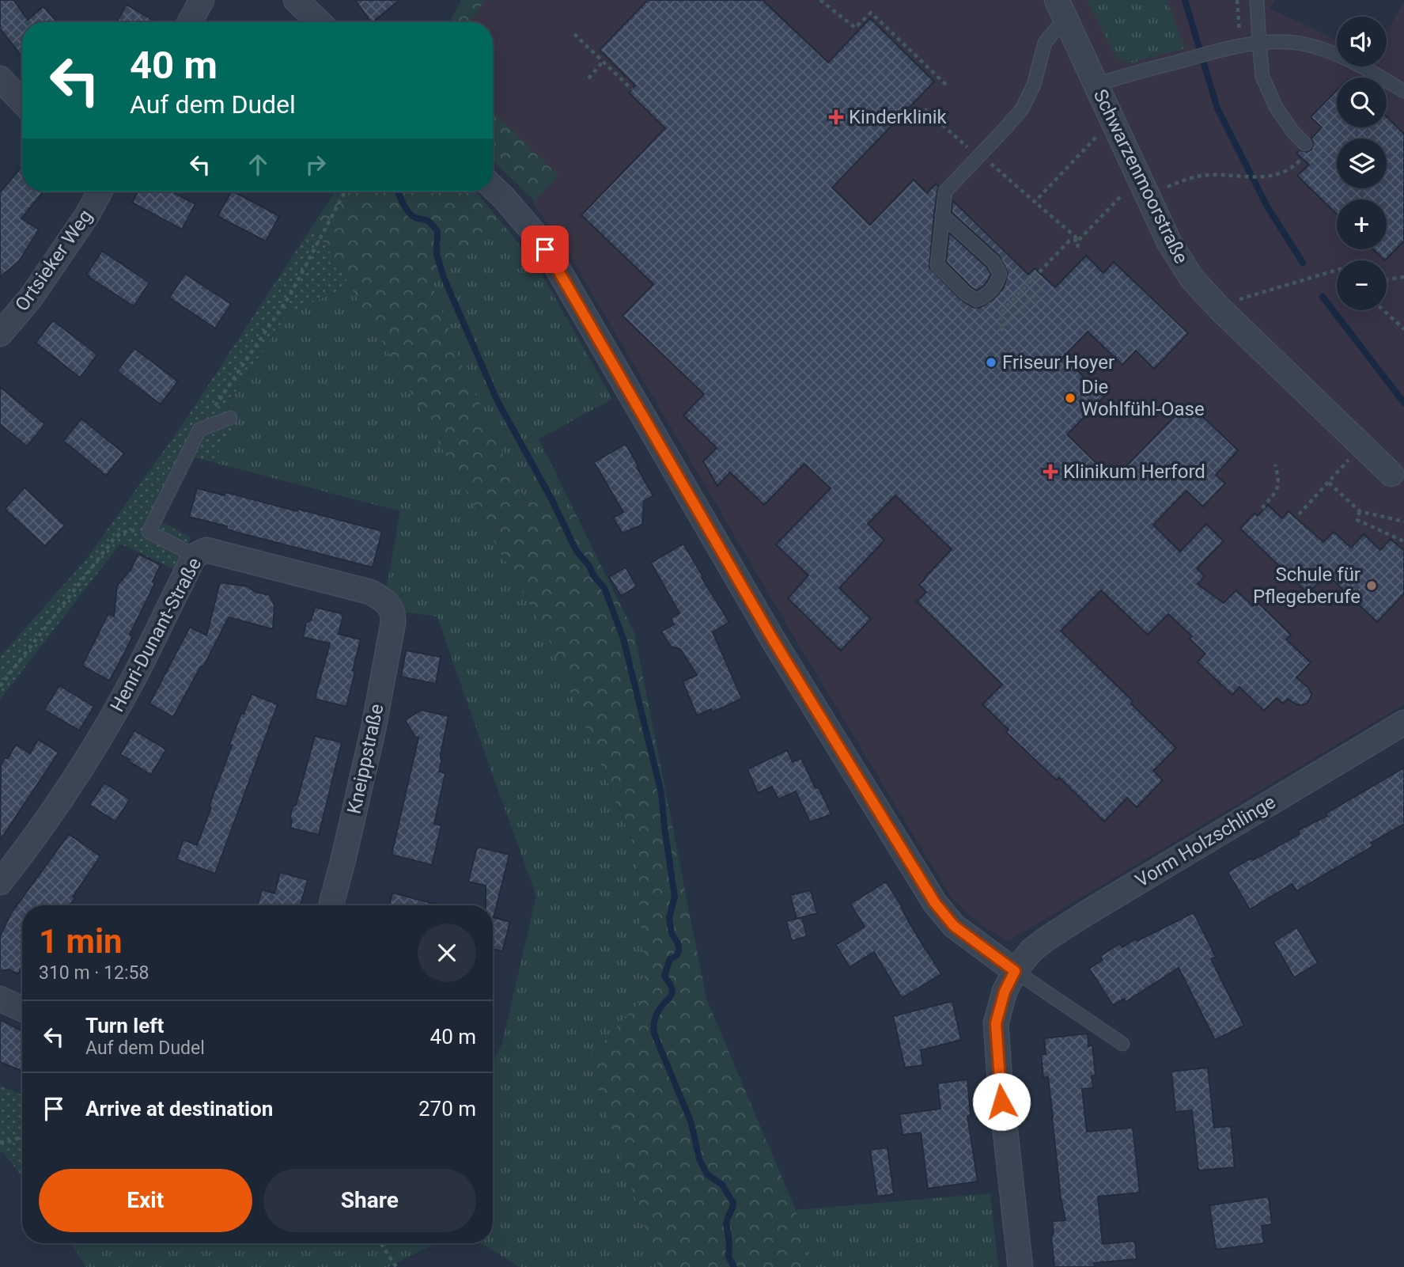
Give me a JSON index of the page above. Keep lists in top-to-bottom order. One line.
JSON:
{"streets":{"street":["Schwarzenmoorstraße","Ortsieker Weg","Henri-Dunant-Straße","Kneippstraße","Vorm Holzschlinge"]},"crossings":[["Henri-Dunant-Straße","Kneippstraße"]],"places":{"health":["Kinderklinik","Klinikum Herford"],"other":["Friseur Hoyer","Die Wohlfühl-Oase","Schule für Pflegeberufe"]},"page":{"map_buttons":["+","−"],"turn":["40 m","Auf dem Dudel"],"heading":["1 min","310 m · 12:58"],"list":[{"name":"Turn left","note":"Auf dem Dudel","value":"40 m"},{"name":"Arrive at destination","value":"270 m"}],"buttons":["Exit","Share"]}}
